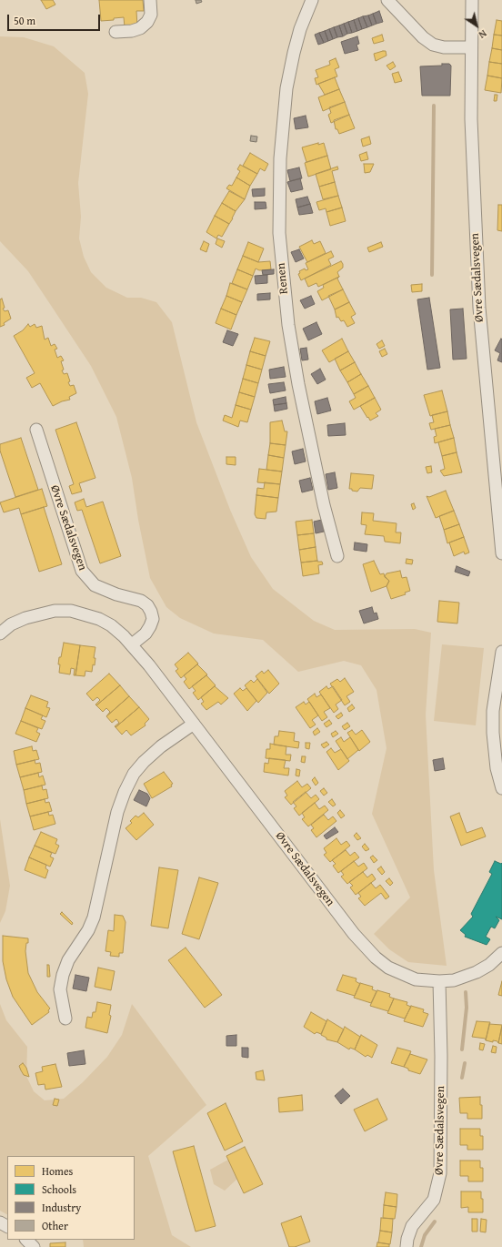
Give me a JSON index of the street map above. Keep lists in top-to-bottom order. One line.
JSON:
{"streets":{"street":["Øvre Sædalsvegen","Renen"]},"legend":["Homes","Schools","Industry","Other"],"scale_bar":"50 m","north":"bottom right"}
